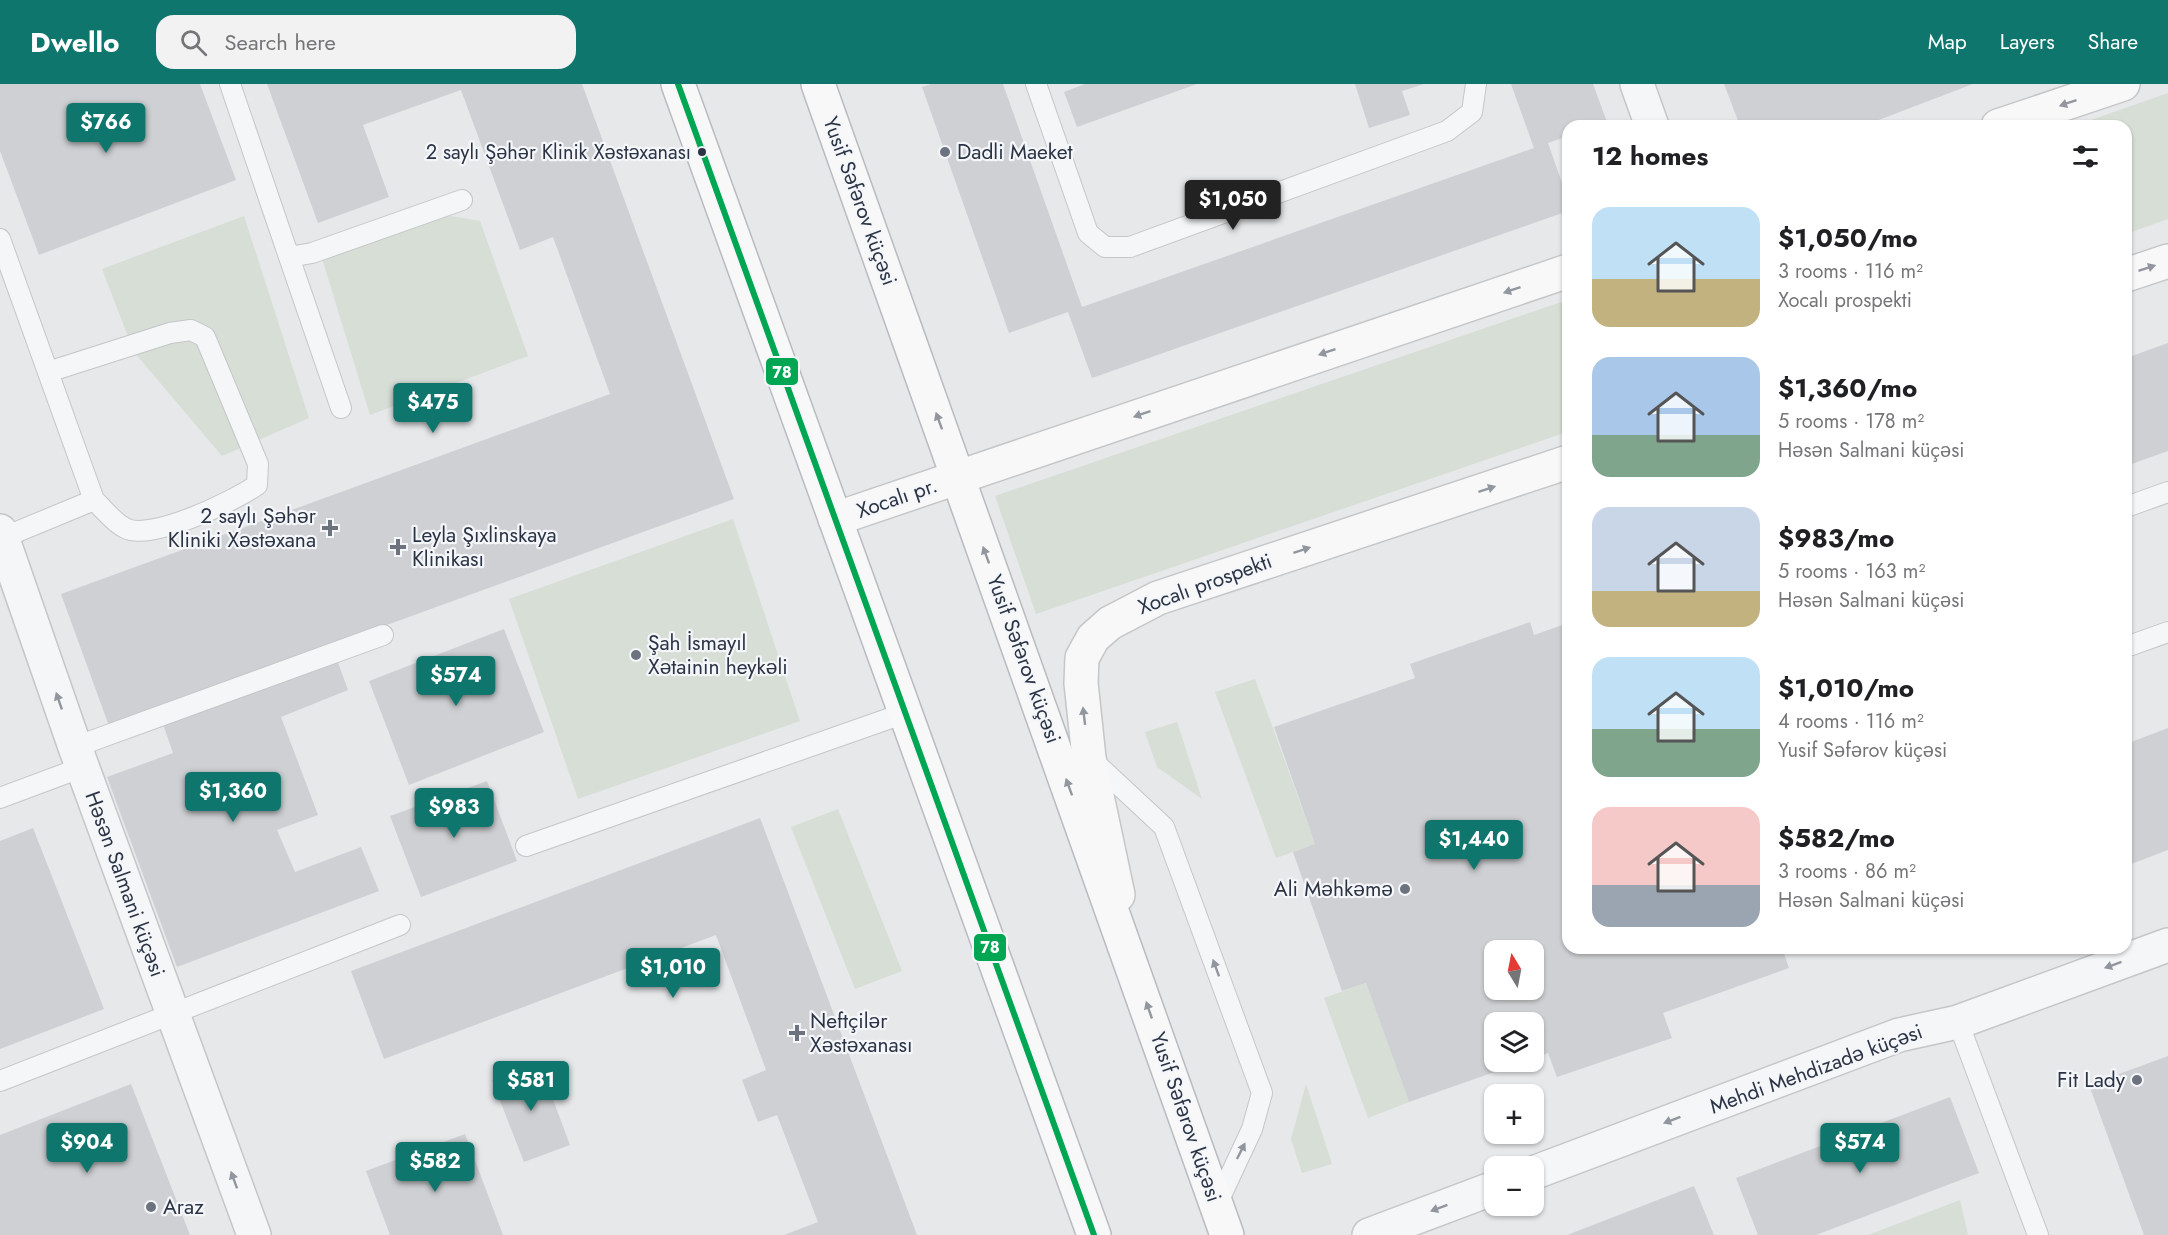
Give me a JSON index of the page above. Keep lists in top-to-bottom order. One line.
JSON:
{"streets":{"main road":["Yusif Səfərov küçəsi","Xocalı pr.","Xocalı prospekti"],"street":["Həsən Salmani küçəsi","Mehdi Mehdizadə küçəsi"]},"crossings":[["Yusif Səfərov küçəsi","Xocalı pr."],["Yusif Səfərov küçəsi","Xocalı prospekti"]],"one_way":["Həsən Salmani küçəsi","Mehdi Mehdizadə küçəsi"],"places":{"other":["2 saylı Şəhər Klinik Xəstəxanası","Dadli Maeket","Şah İsmayıl Xətainin heykəli","Ali Məhkəmə","Fit Lady","Araz"],"health":["2 saylı Şəhər Kliniki Xəstəxana","Leyla Şıxlinskaya Klinikası","Neftçilər Xəstəxanası"]},"lines":["transit line 78"],"north":"top","page":{"header":"Dwello","search":"Search here","nav":["Map","Layers","Share"],"price":["$766","$1,050","$475","$574","$1,360","$983","$1,440","$1,010","$581","$904","$574","$582"],"heading":"12 homes","list":[{"name":"$1,050/mo","note":"3 rooms · 116 m² · Xocalı prospekti"},{"name":"$1,360/mo","note":"5 rooms · 178 m² · Həsən Salmani küçəsi"},{"name":"$983/mo","note":"5 rooms · 163 m² · Həsən Salmani küçəsi"},{"name":"$1,010/mo","note":"4 rooms · 116 m² · Yusif Səfərov küçəsi"},{"name":"$582/mo","note":"3 rooms · 86 m² · Həsən Salmani küçəsi"}],"map_buttons":["+","−"]}}
